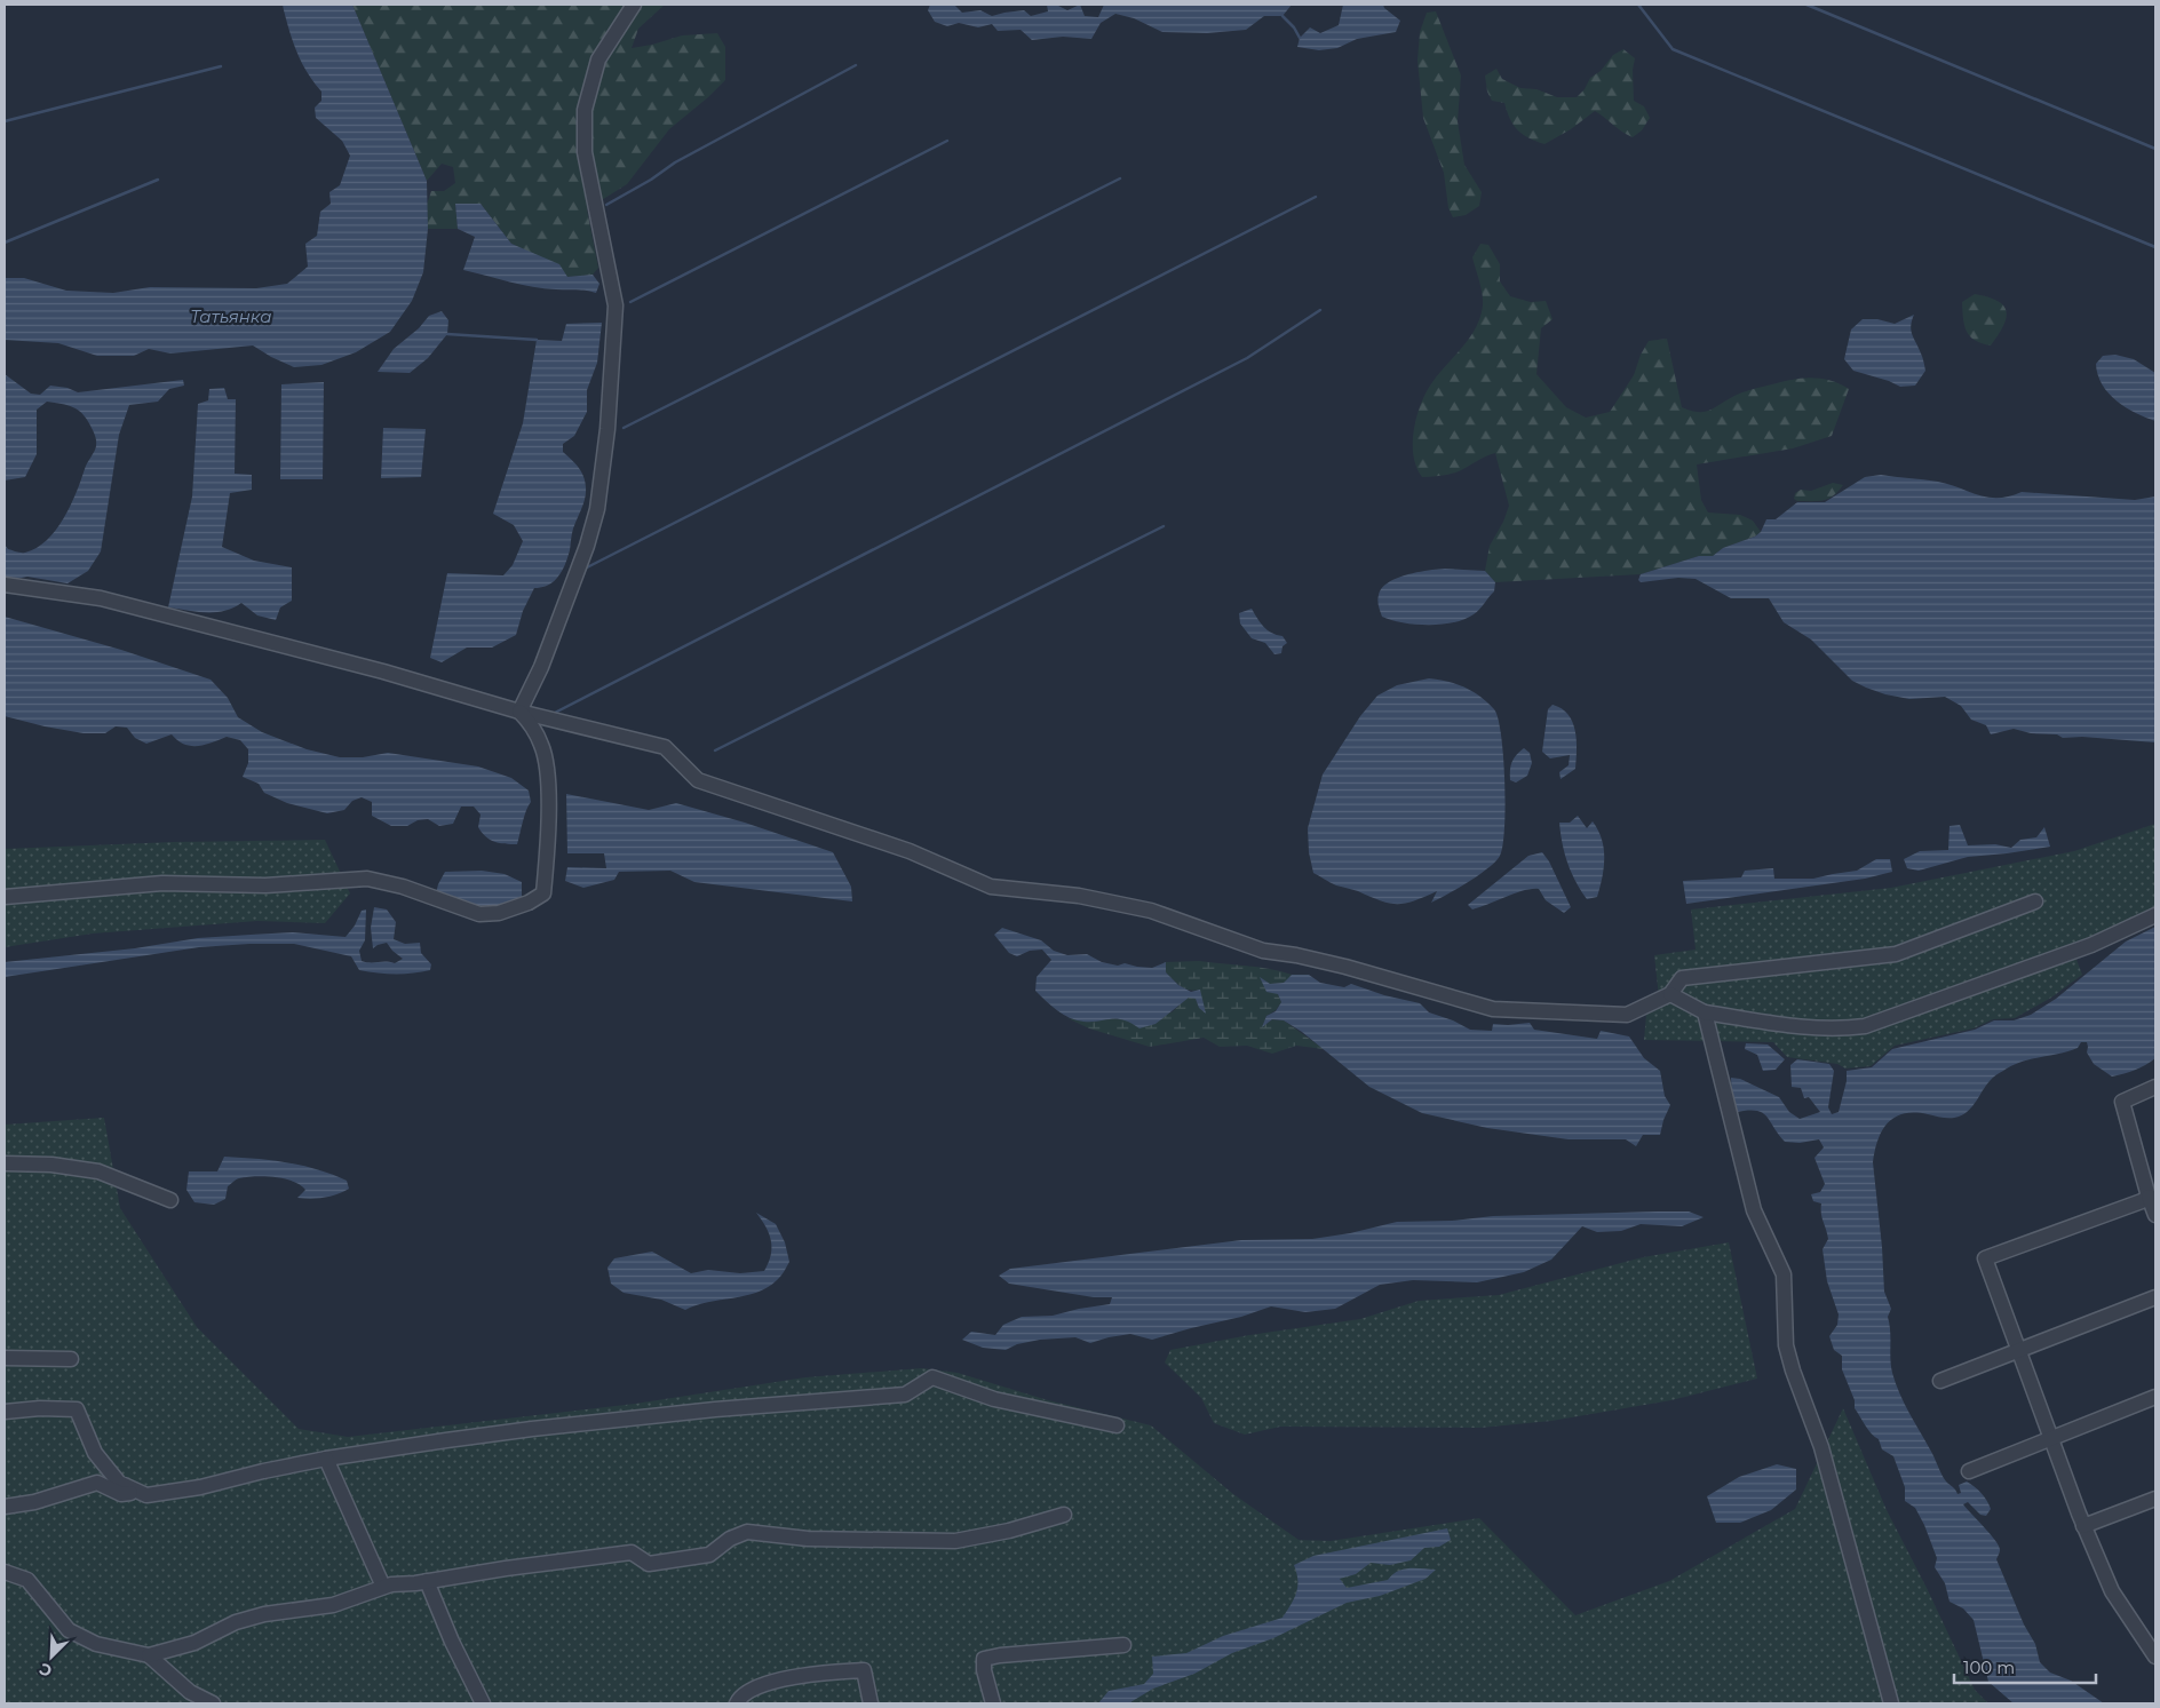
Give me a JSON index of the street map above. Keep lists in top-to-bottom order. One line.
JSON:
{"water":["Татьянка"],"scale_bar":"100 m","north":"bottom left"}
